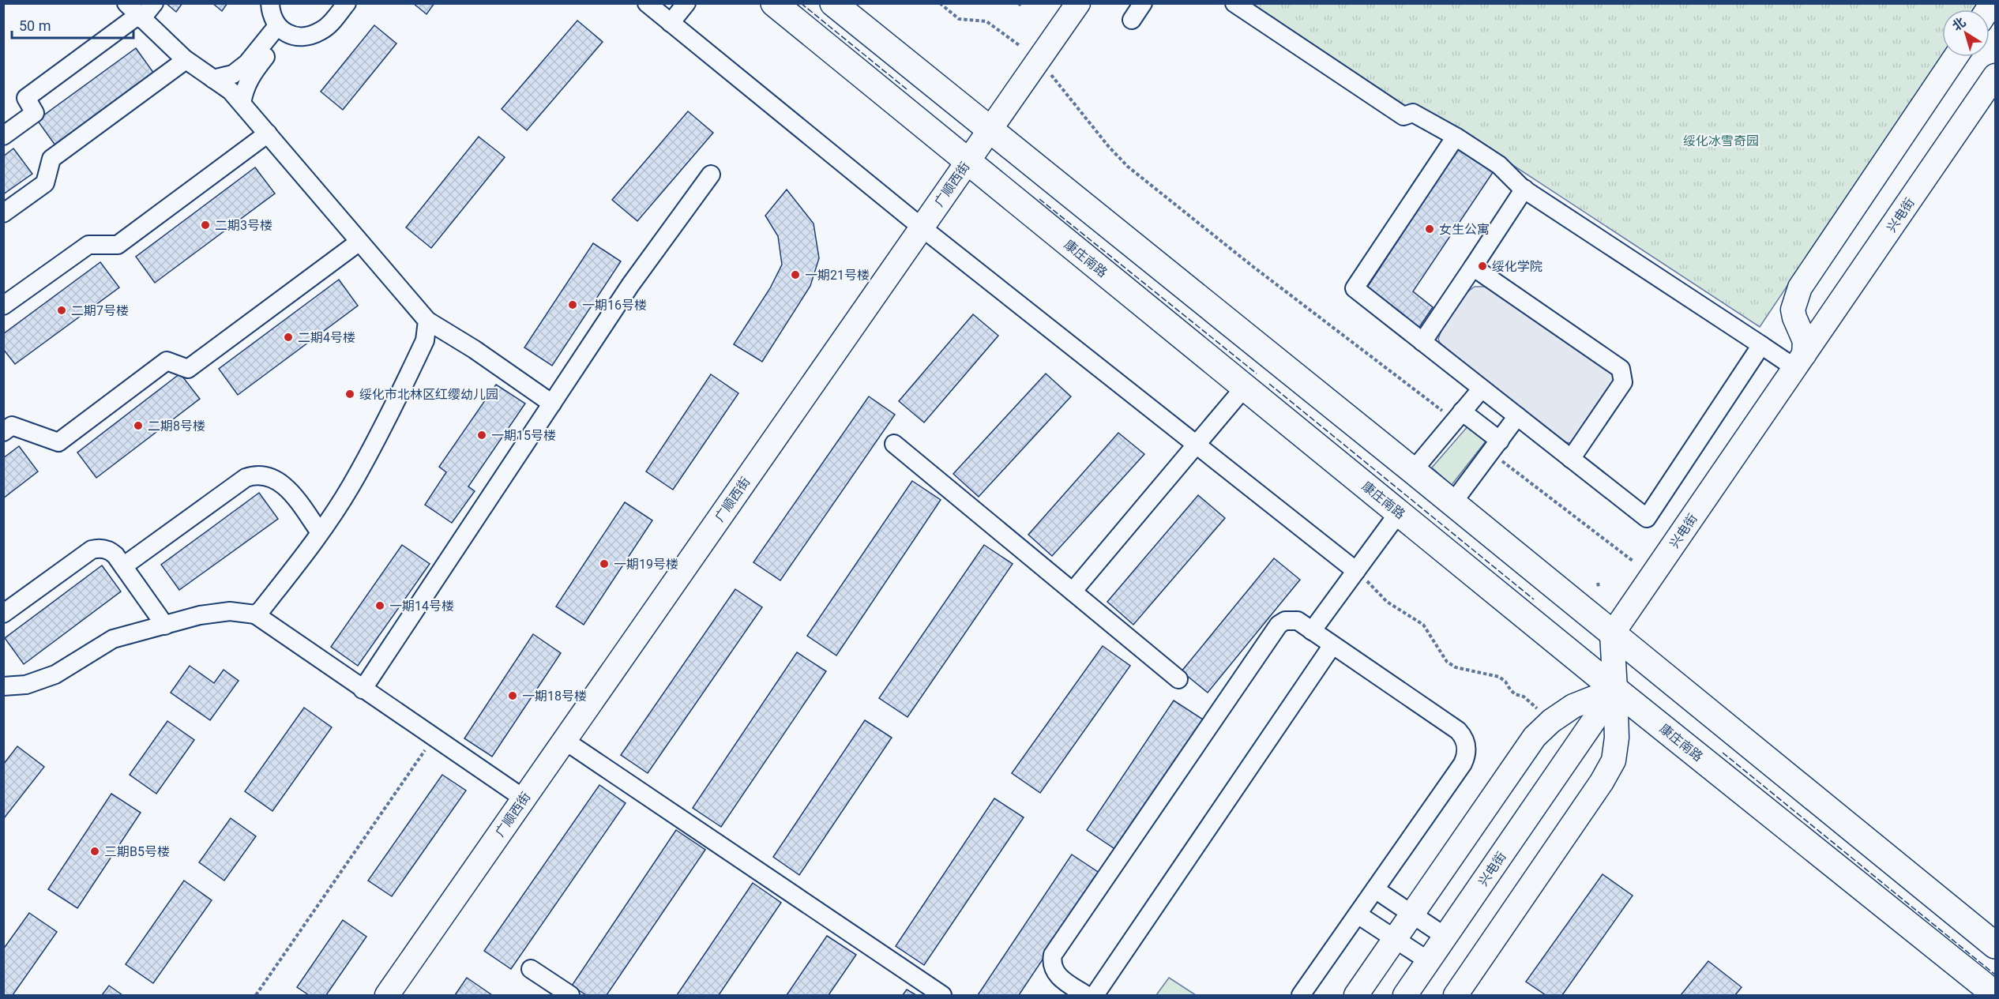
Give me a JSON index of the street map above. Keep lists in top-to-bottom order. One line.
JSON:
{"streets":{"highway":["康庄南路"],"main road":["广顺西街","兴电街"]},"crossings":[["广顺西街","康庄南路"],["兴电街","康庄南路"]],"parks":["绥化冰雪奇园"],"places":["二期3号楼","女生公寓","绥化学院","一期21号楼","一期16号楼","二期7号楼","二期4号楼","绥化市北林区红缨幼儿园","二期8号楼","一期15号楼","一期19号楼","一期14号楼","一期18号楼","三期B5号楼"],"scale_bar":"50 m","north":"top left"}
